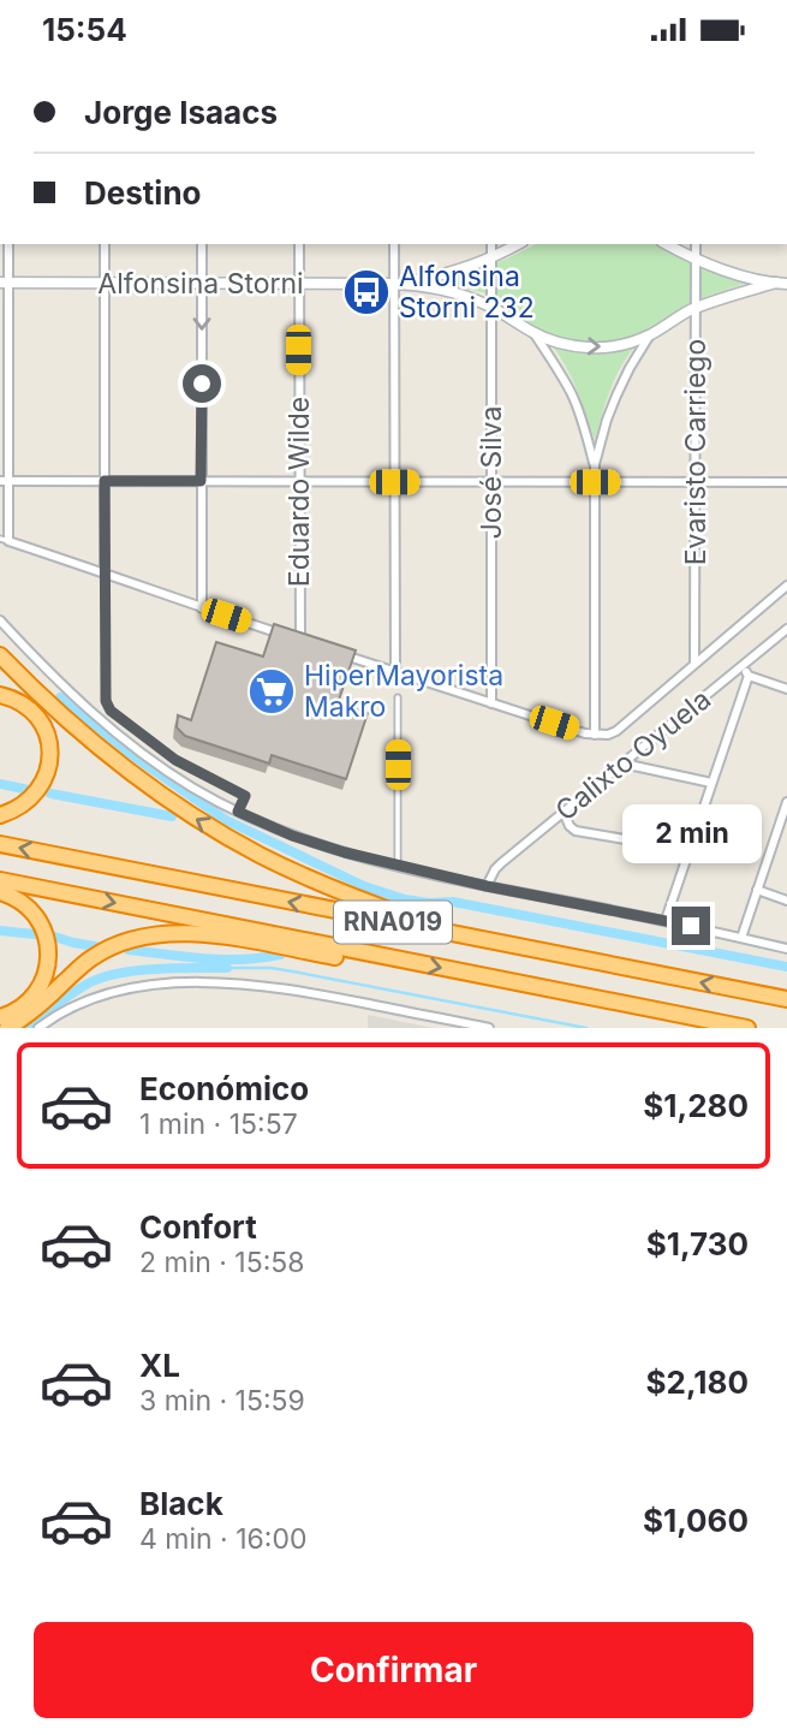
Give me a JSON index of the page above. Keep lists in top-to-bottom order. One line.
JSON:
{"streets":{"highway":["RNA019"],"street":["Alfonsina Storni","Evaristo Carriego","José Silva","Eduardo Wilde","Calixto Oyuela"]},"crossings":[["Alfonsina Storni","Evaristo Carriego"],["Alfonsina Storni","José Silva"],["Alfonsina Storni","Eduardo Wilde"],["Evaristo Carriego","Calixto Oyuela"]],"places":{"bus stop":["Alfonsina Storni 232"],"supermarket":["HiperMayorista Makro"]},"page":{"status":"15:54","banner":["Jorge Isaacs","Destino"],"bubble":"2 min","list":[{"name":"Económico","note":"1 min · 15:57","value":"$1,280"},{"name":"Confort","note":"2 min · 15:58","value":"$1,730"},{"name":"XL","note":"3 min · 15:59","value":"$2,180"},{"name":"Black","note":"4 min · 16:00","value":"$1,060"}],"buttons":"Confirmar"}}
